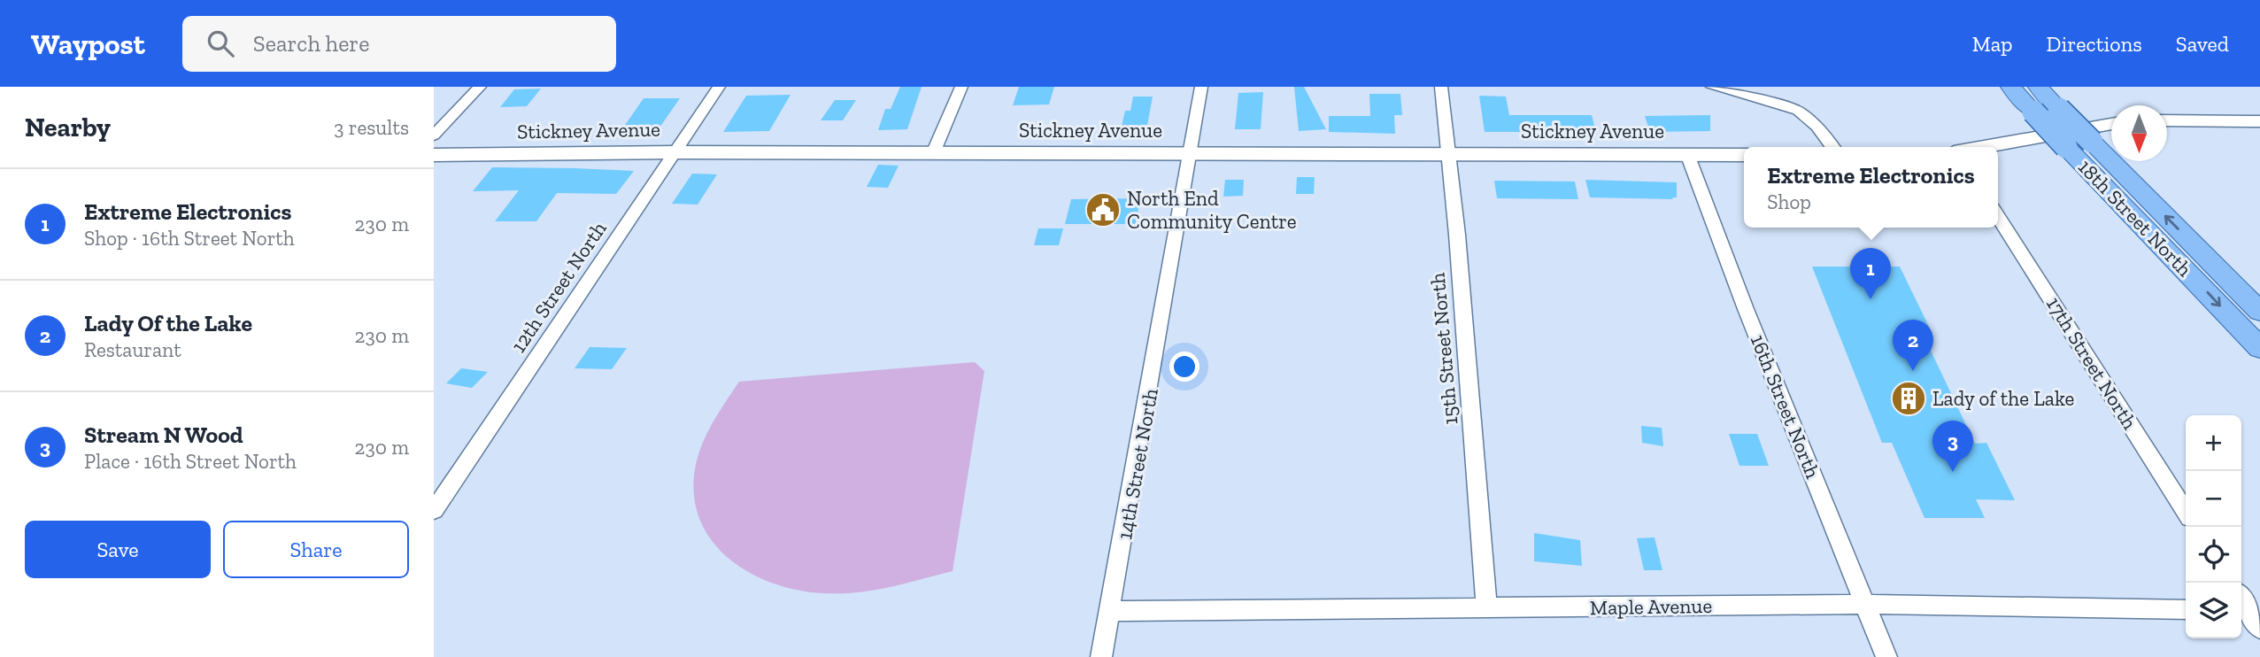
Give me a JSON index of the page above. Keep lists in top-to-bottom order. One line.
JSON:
{"streets":{"main road":["18th Street North"],"street":["Stickney Avenue","12th Street North","15th Street North","17th Street North","16th Street North","14th Street North","Maple Avenue"]},"crossings":[["Stickney Avenue","12th Street North"],["Stickney Avenue","15th Street North"],["Stickney Avenue","16th Street North"],["Stickney Avenue","14th Street North"],["15th Street North","Maple Avenue"],["16th Street North","Maple Avenue"],["14th Street North","Maple Avenue"]],"places":{"public building":["North End Community Centre"],"building":["Lady of the Lake"]},"north":"bottom","page":{"header":"Waypost","search":"Search here","nav":["Map","Directions","Saved"],"heading":["Nearby","3 results"],"popup":["Extreme Electronics","Shop"],"list":[{"mark":"1","name":"Extreme Electronics","note":"Shop · 16th Street North","value":"230 m"},{"mark":"2","name":"Lady Of the Lake","note":"Restaurant","value":"230 m"},{"mark":"3","name":"Stream N Wood","note":"Place · 16th Street North","value":"230 m"}],"pins":["1","2","3"],"map_buttons":["+","−"],"buttons":["Save","Share"]}}
